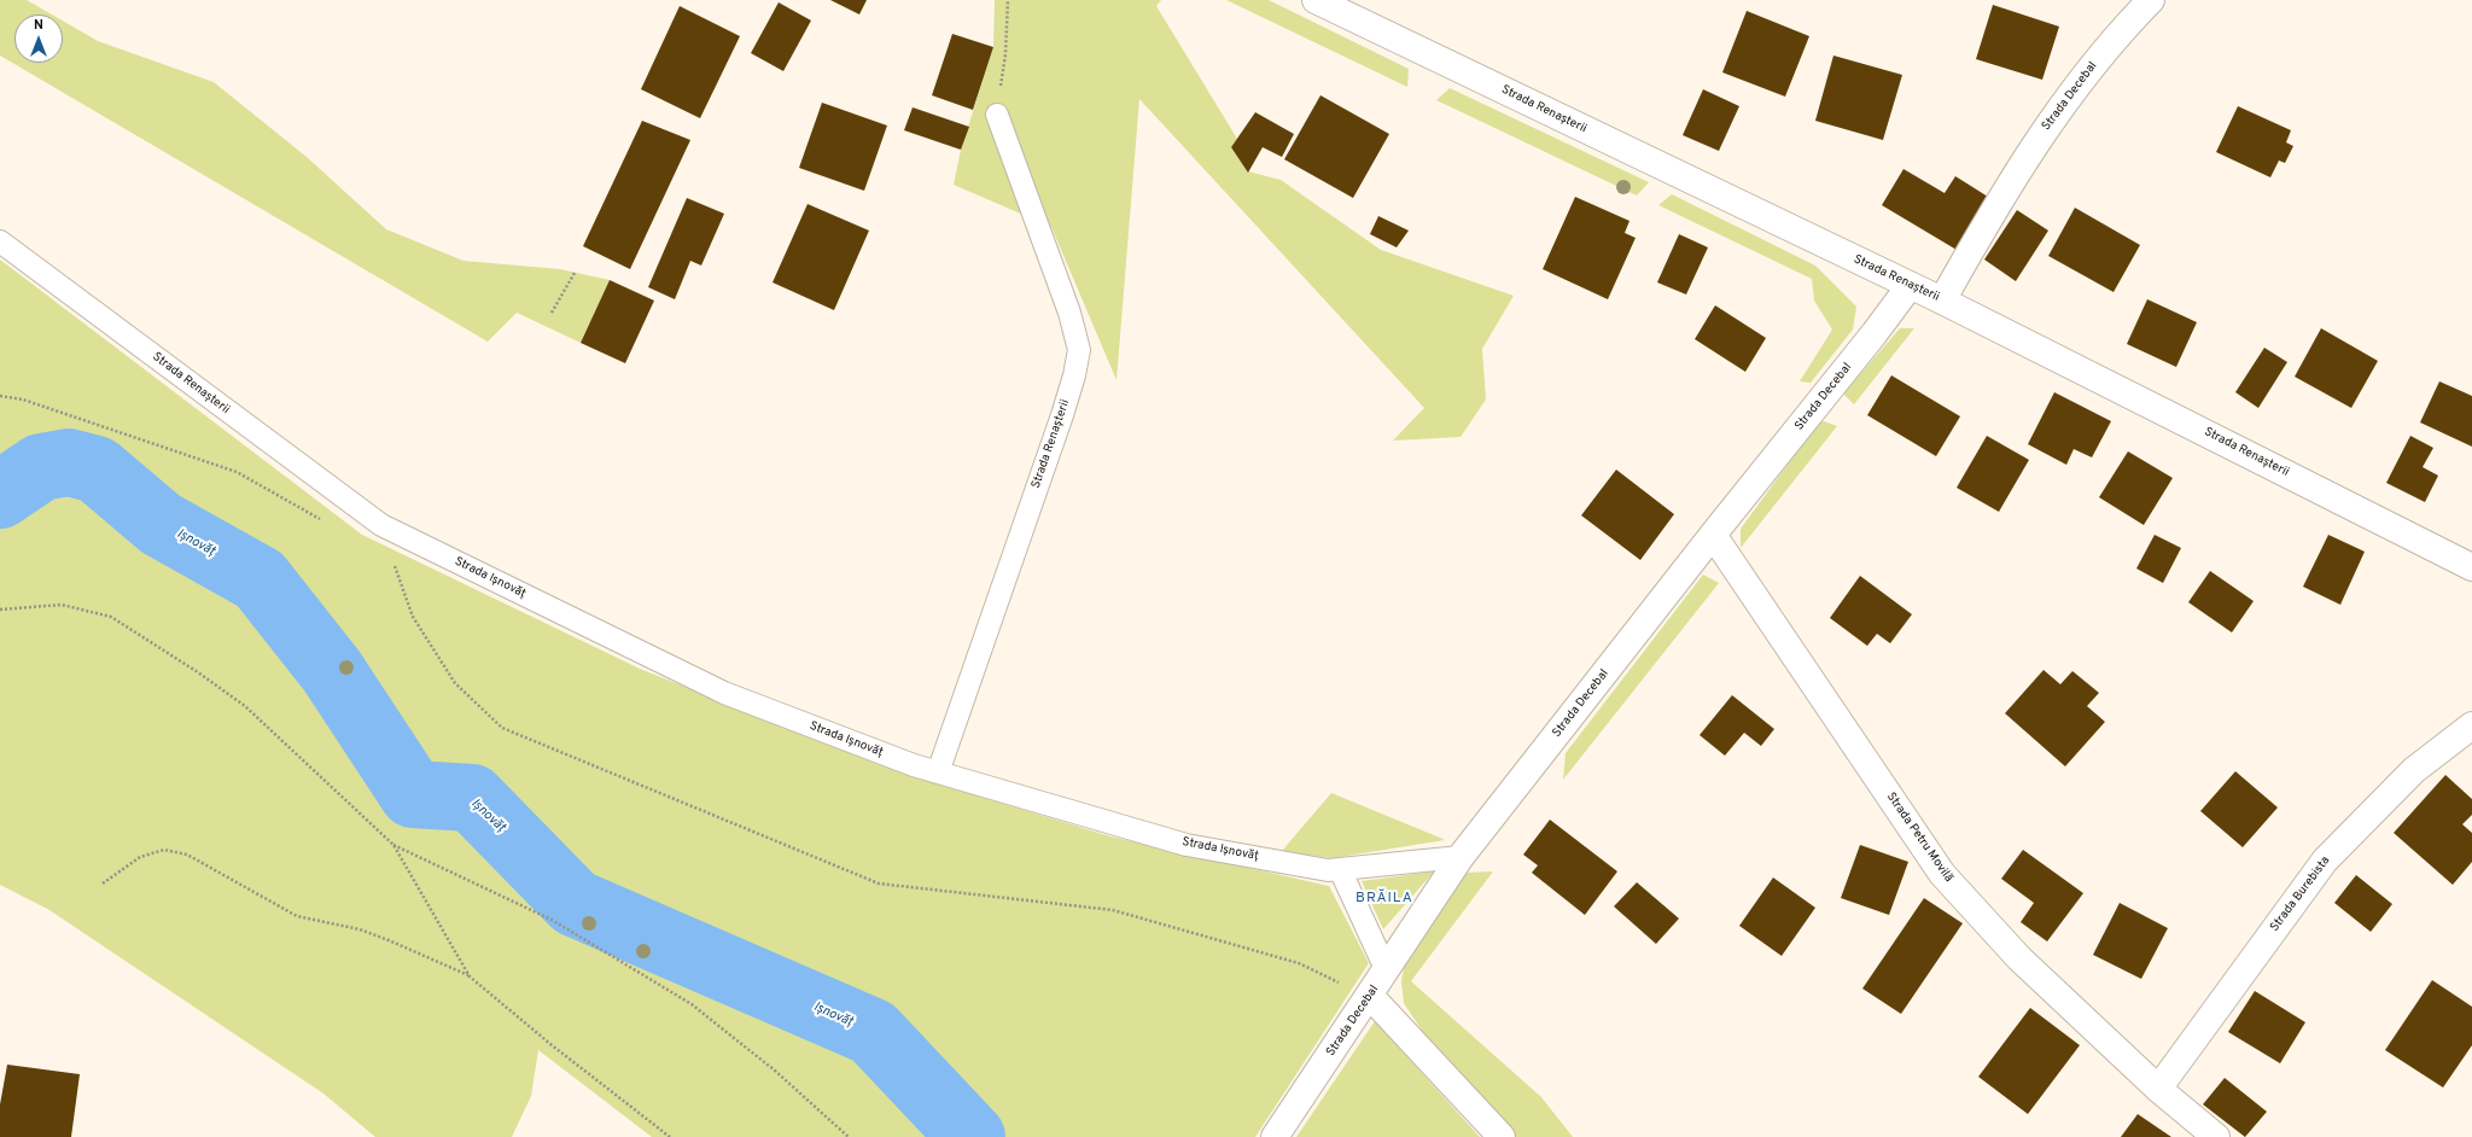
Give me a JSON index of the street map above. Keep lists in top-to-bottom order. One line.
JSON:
{"streets":{"street":["Strada Decebal","Strada Renașterii","Strada Petru Movilă","Strada Burebista"],"lane":["Strada Ișnovăț"]},"crossings":[["Strada Decebal","Strada Renașterii"],["Strada Decebal","Strada Ișnovăț"],["Strada Decebal","Strada Petru Movilă"],["Strada Renașterii","Strada Ișnovăț"],["Strada Petru Movilă","Strada Burebista"]],"districts":["BRĂILA"],"water":["Ișnovăț"],"north":"top"}
